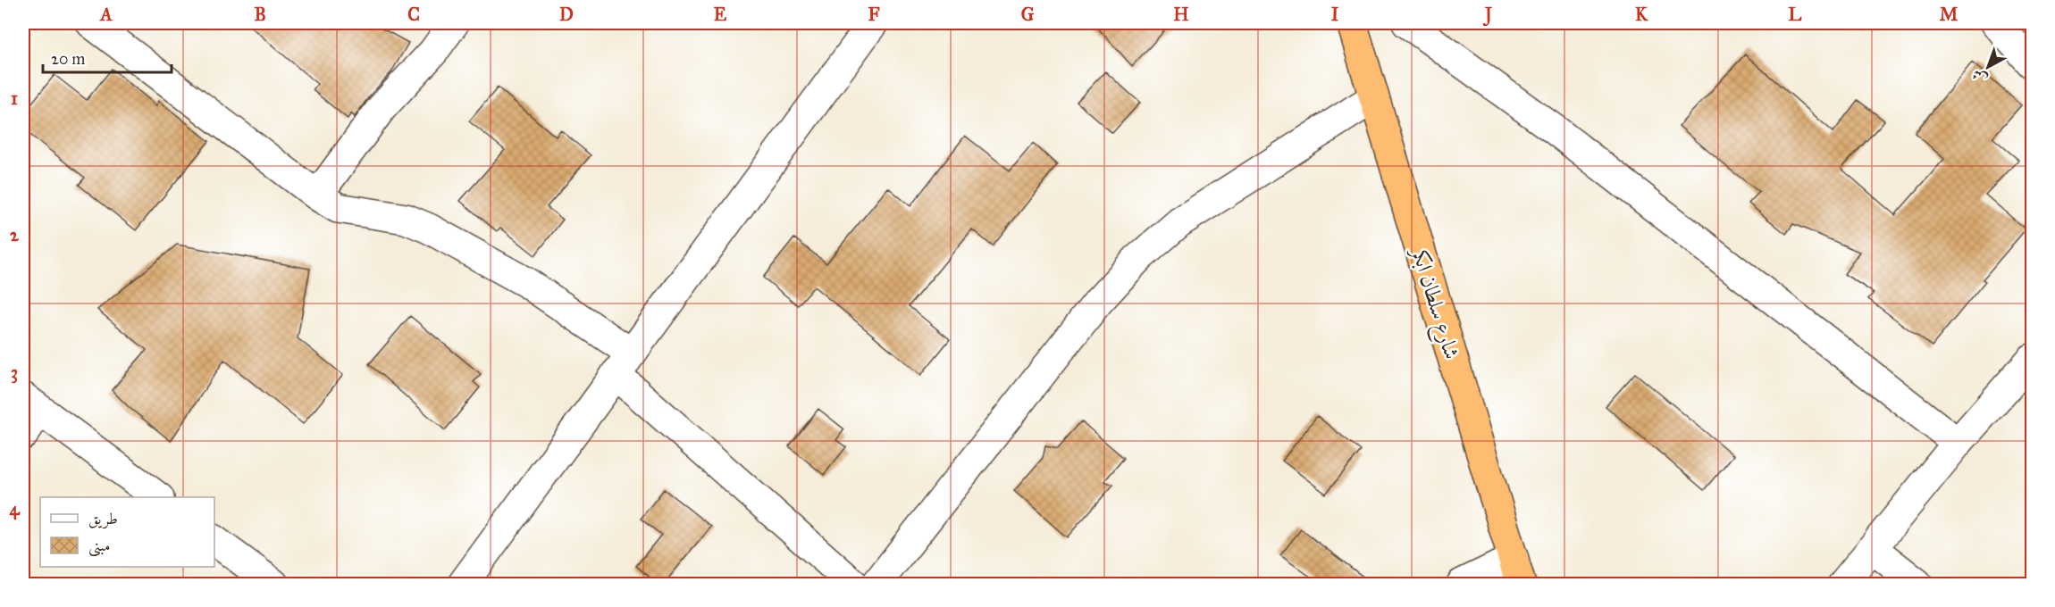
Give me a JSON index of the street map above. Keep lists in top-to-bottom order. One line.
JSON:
{"streets":{"highway":["شارع سلطان ابكر"]},"legend":["طريق","مبنى"],"scale_bar":"20 m","north":"bottom left","grid":{"columns":["A","B","C","D","E","F","G","H","I","J","K","L","M"],"rows":["1","2","3","4"]}}
